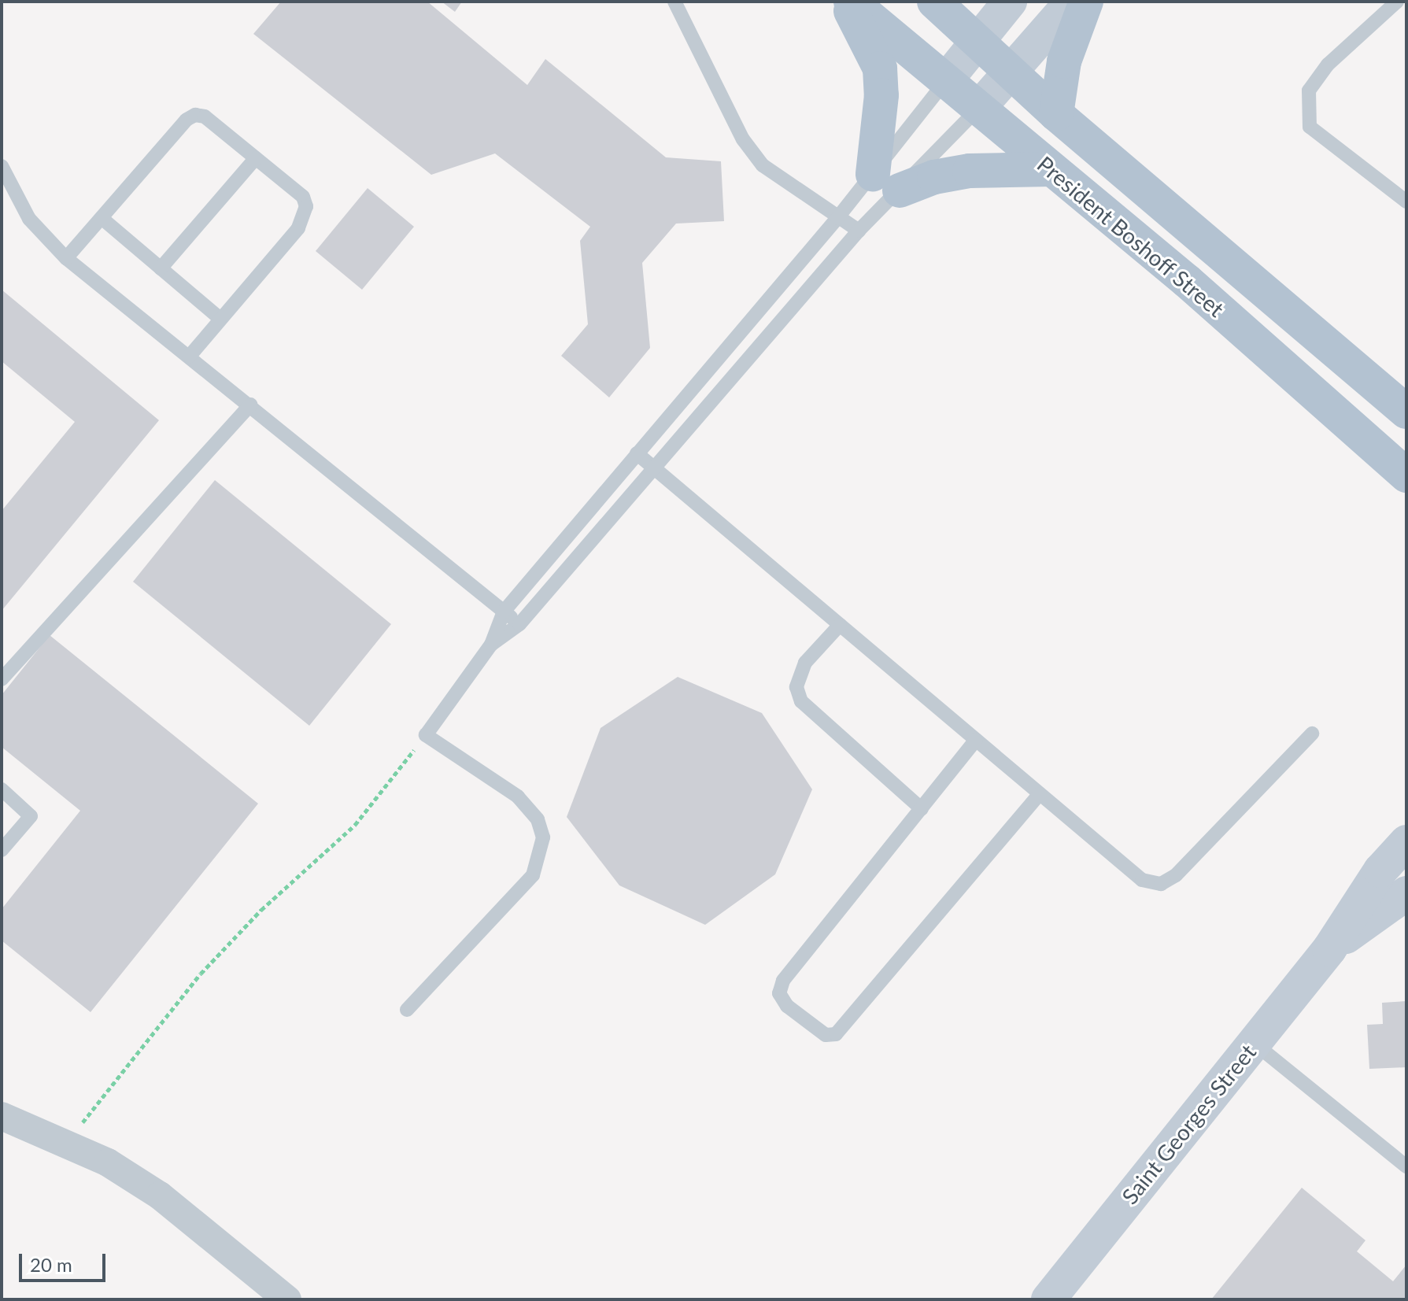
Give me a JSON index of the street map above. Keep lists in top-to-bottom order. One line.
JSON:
{"streets":{"main road":["President Boshoff Street"],"street":["Saint Georges Street"]},"scale_bar":"20 m"}
